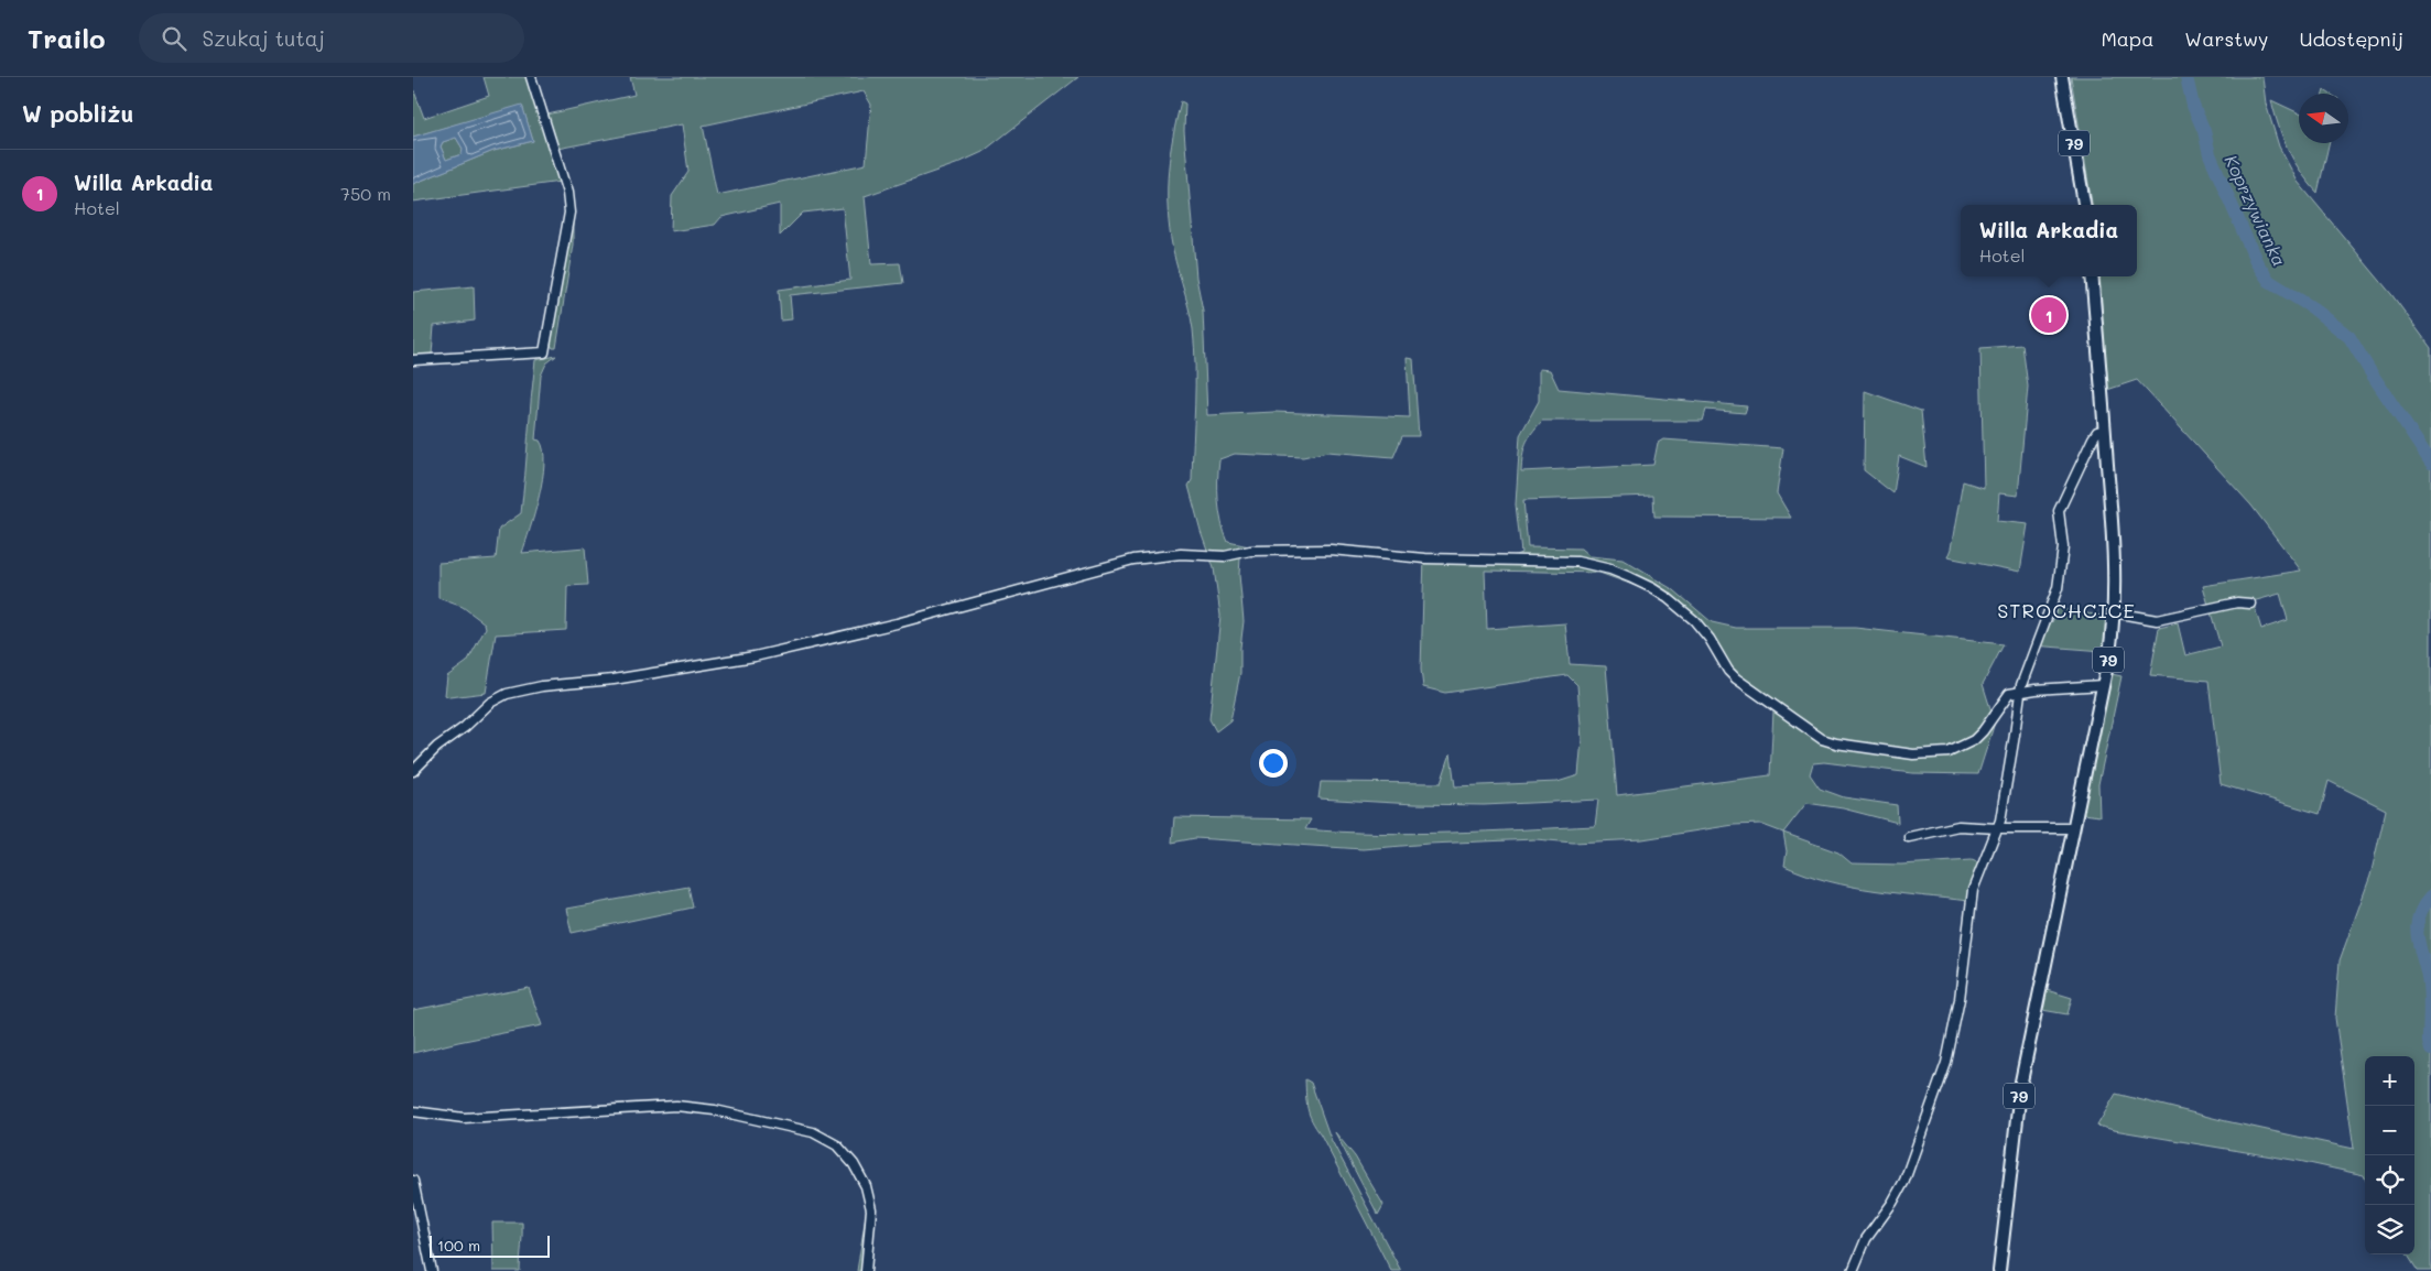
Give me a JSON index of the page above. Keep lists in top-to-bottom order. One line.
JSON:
{"streets":{"main road":["79"]},"districts":["STROCHCICE"],"water":["Koprzywianka"],"scale_bar":"100 m","north":"left","page":{"header":"Trailo","search":"Szukaj tutaj","nav":["Mapa","Warstwy","Udostępnij"],"heading":"W pobliżu","list":[{"mark":"1","name":"Willa Arkadia","note":"Hotel","value":"750 m"}],"popup":["Willa Arkadia","Hotel"],"pins":"1","map_buttons":["+","−"],"scale":"100 m"}}
